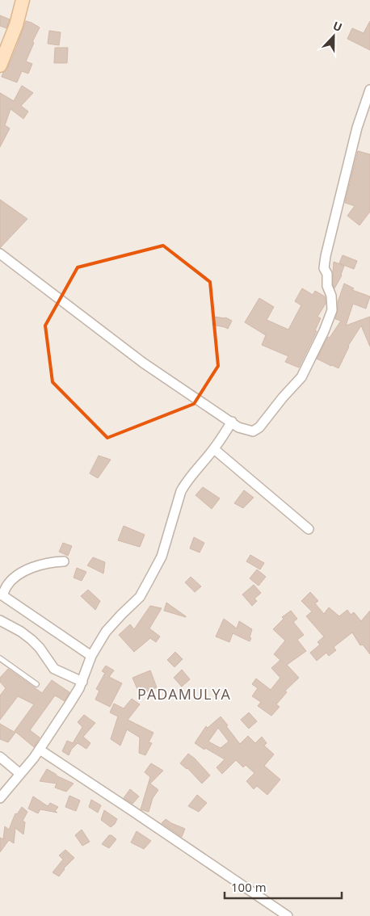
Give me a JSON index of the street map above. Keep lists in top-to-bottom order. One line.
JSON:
{"districts":["PADAMULYA"],"scale_bar":"100 m","north":"top"}
